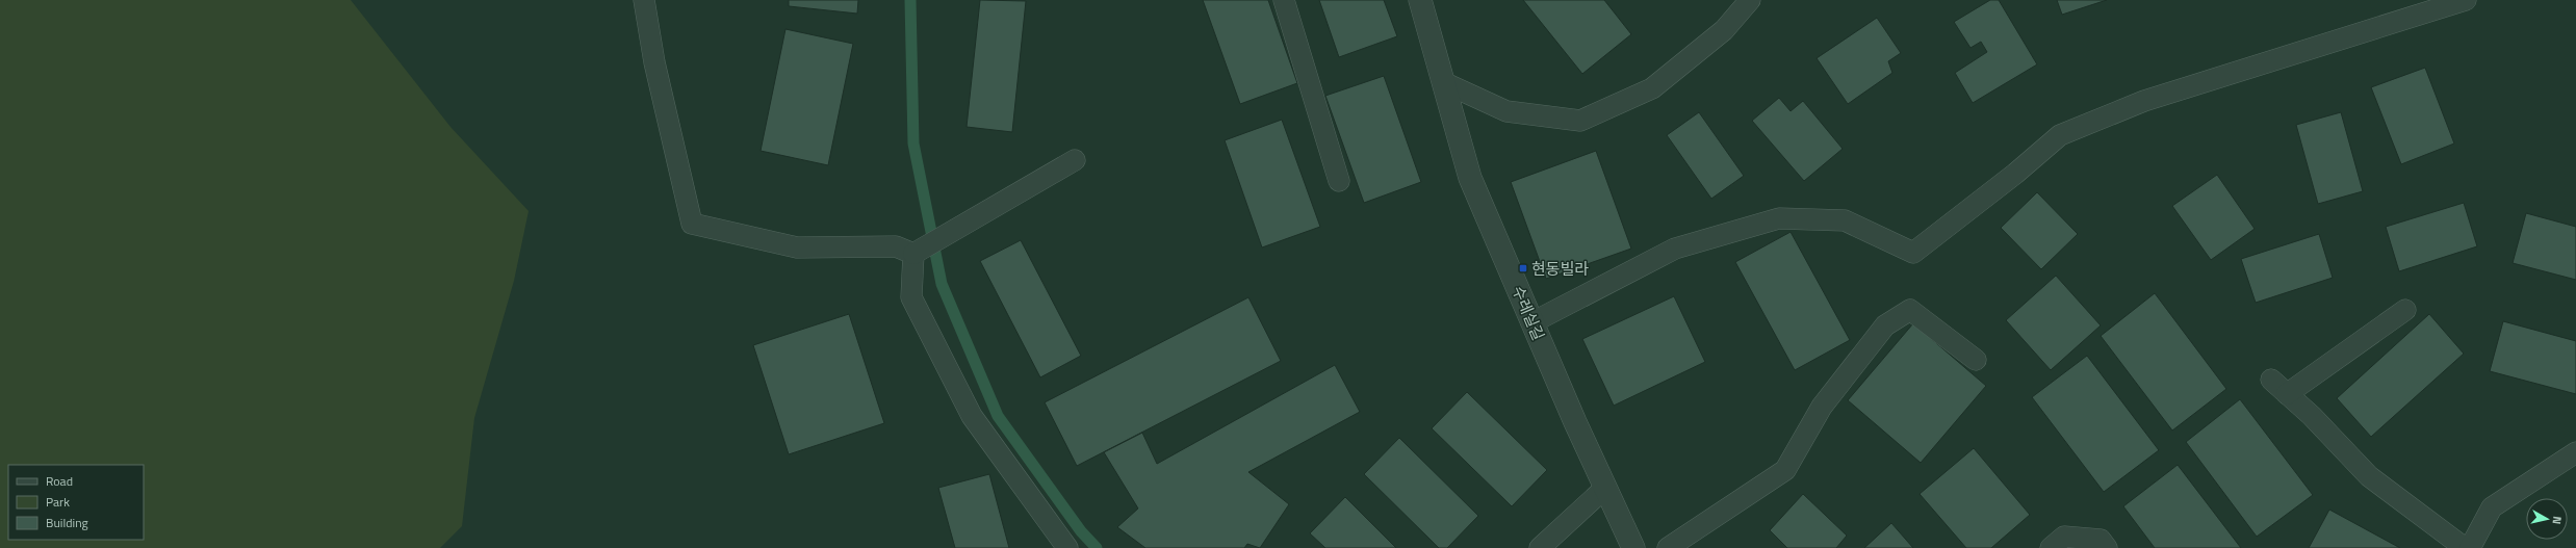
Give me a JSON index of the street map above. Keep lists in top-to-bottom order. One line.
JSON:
{"streets":{"street":["수레실길"]},"places":{"transit":["현동빌라"]},"legend":["Road","Park","Building"],"north":"right"}
